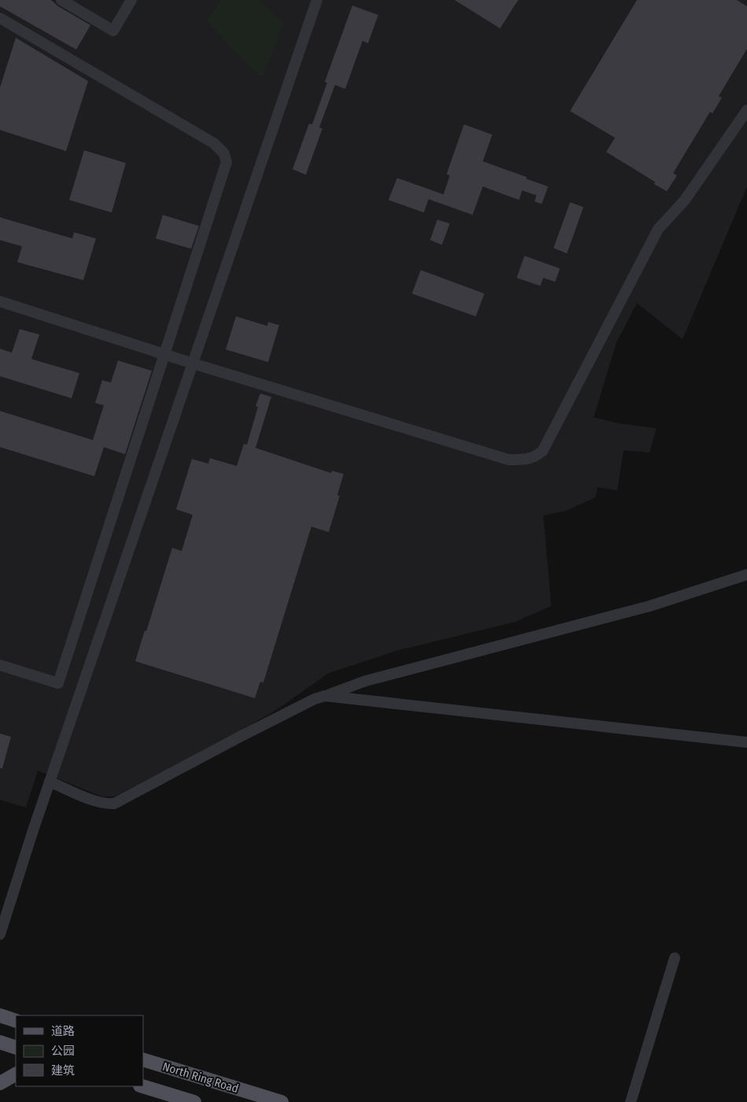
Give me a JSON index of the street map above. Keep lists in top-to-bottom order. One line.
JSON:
{"streets":{"main road":["North Ring Road"]},"legend":["道路","公园","建筑"]}
